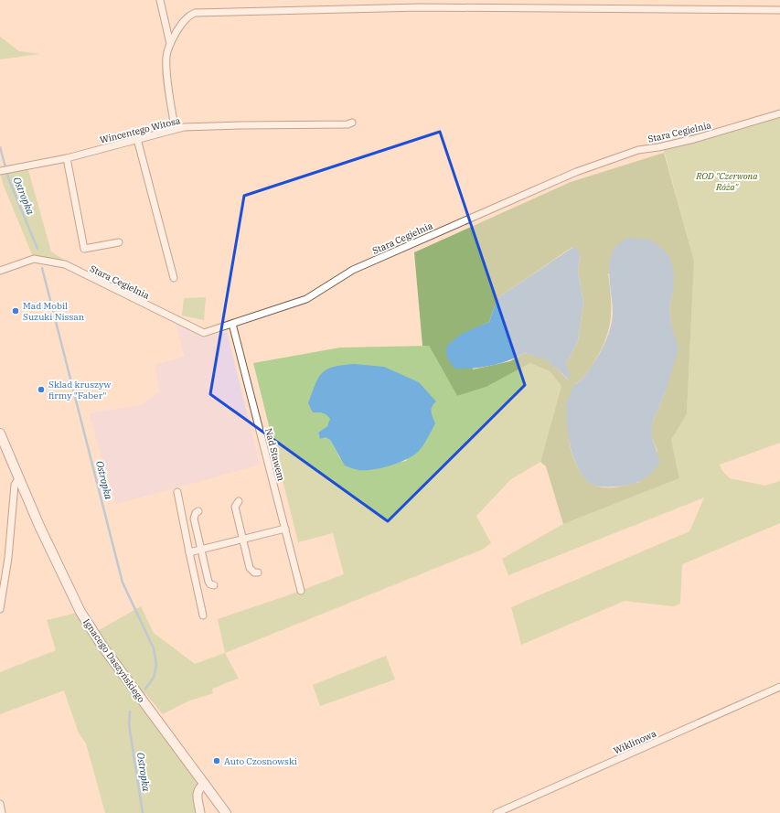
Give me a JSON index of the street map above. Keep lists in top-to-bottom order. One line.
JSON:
{"streets":{"main road":["Ignacego Daszyńskiego"],"street":["Wincentego Witosa","Stara Cegielnia","Nad Stawem","Wiklinowa"]},"crossings":[["Stara Cegielnia","Nad Stawem"]],"water":["Ostropka"],"parks":["ROD \"Czerwona Róża\""],"places":["Mad Mobil Suzuki Nissan","Sklad kruszyw firmy \"Faber\"","Auto Czosnowski"]}
